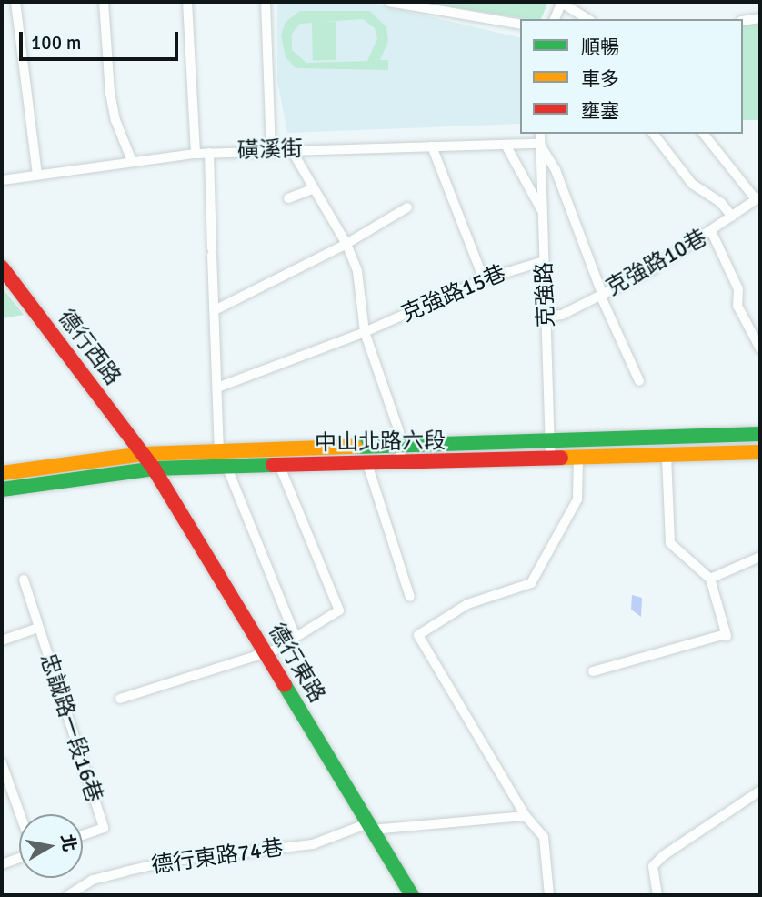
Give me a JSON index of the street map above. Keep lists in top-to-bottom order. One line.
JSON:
{"streets":{"main road":["德行西路","中山北路六段","德行東路"],"street":["磺溪街","克強路10巷","克強路15巷","克強路","忠誠路一段16巷","德行東路74巷"]},"crossings":[["磺溪街","克強路"],["克強路10巷","克強路"],["克強路15巷","克強路"],["克強路","中山北路六段"],["德行西路","中山北路六段"],["德行西路","德行東路"],["中山北路六段","德行東路"],["德行東路","德行東路74巷"]],"legend":["順暢","車多","壅塞"],"scale_bar":"100 m","north":"right"}
